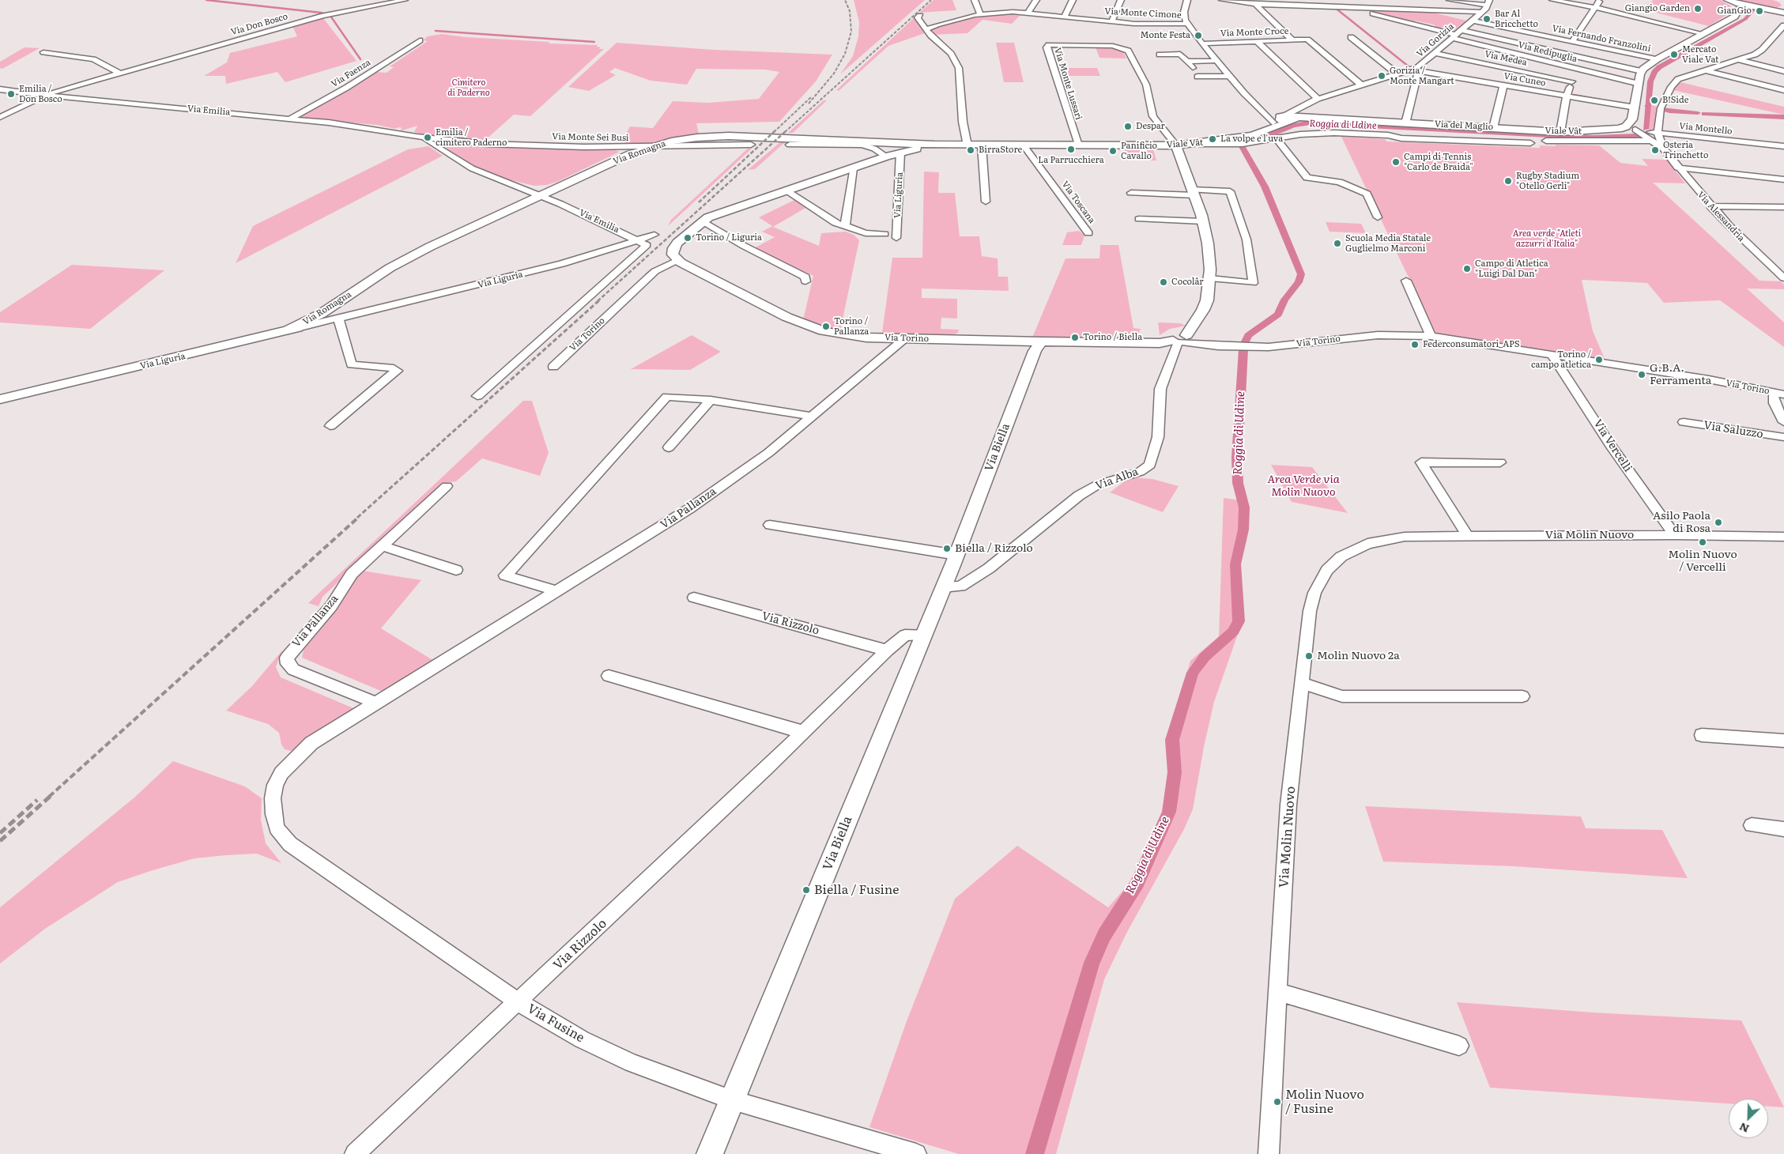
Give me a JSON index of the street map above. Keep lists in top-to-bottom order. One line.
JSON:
{"streets":{"main road":["Viale Vât","Via Romagna","Via Liguria","Via Torino","Via Biella","Via Alba"],"street":["Via Monte Cimone","Via Don Bosco","Via Monte Croce","Via Fernando Franzolini","Via Gorizia","Via Redipuglia","Via Medea","Via Faenza","Via Cuneo","Via Monte Lussari","Via Emilia","Via del Maglio","Via Montello","Via Monte Sei Busi","Via Toscana","Via Alessandria","Via Saluzzo","Via Vercelli","Via Pallanza","Via Molin Nuovo","Via Rizzolo","Via Fusine"]},"crossings":[["Via Don Bosco","Via Emilia"],["Via Monte Croce","Via Gorizia"],["Via Fernando Franzolini","Via Gorizia"],["Via Gorizia","Via Redipuglia"],["Via Gorizia","Via Medea"],["Via Gorizia","Via Cuneo"],["Via Gorizia","Viale Vât"],["Via Faenza","Via Emilia"],["Via Monte Lussari","Viale Vât"],["Via Monte Lussari","Via Alba"],["Via Emilia","Via Monte Sei Busi"],["Via Emilia","Via Romagna"],["Via Emilia","Via Liguria"],["Via del Maglio","Via Montello"],["Via del Maglio","Viale Vât"],["Via del Maglio","Via Alessandria"],["Via Montello","Viale Vât"],["Via Montello","Via Alessandria"],["Viale Vât","Via Romagna"],["Viale Vât","Via Toscana"],["Viale Vât","Via Alessandria"],["Viale Vât","Via Alba"],["Via Monte Sei Busi","Via Romagna"],["Via Romagna","Via Liguria"],["Via Torino","Via Vercelli"],["Via Torino","Via Biella"],["Via Torino","Via Alba"],["Via Torino","Via Pallanza"],["Via Vercelli","Via Molin Nuovo"],["Via Biella","Via Alba"],["Via Biella","Via Rizzolo"],["Via Biella","Via Fusine"],["Via Pallanza","Via Fusine"],["Via Rizzolo","Via Fusine"]],"water":["Roggia di Udine"],"parks":["Cimitero di Paderno","Area verde \"Atleti azzurri d'Italia\"","Area Verde via Molin Nuovo"],"places":["Giangio Garden","GianGio","Bar Al Bricchetto","Monte Festa","Mercato Viale Vat","Gorizia / Monte Mangart","Emilia / Don Bosco","B!Side","Despar","Emilia / cimitero Paderno","La volpe e l'uva","La Parrucchiera","BirraStore","Osteria Trinchetto","Panificio Cavallo","Campi di Tennis \"Carlo de Braida\"","Rugby Stadium \"Otello Gerli\"","Torino / Liguria","Scuola Media Statale Guglielmo Marconi","Campo di Atletica \"Luigi Dal Dan\"","Cocolâr","Torino / Pallanza","Torino / Biella","Federconsumatori_APS","Torino / campo atletica","G.B.A. Ferramenta","Asilo Paola di Rosa","Molin Nuovo / Vercelli","Biella / Rizzolo","Molin Nuovo 2a","Biella / Fusine","Molin Nuovo / Fusine"],"north":"bottom left"}
